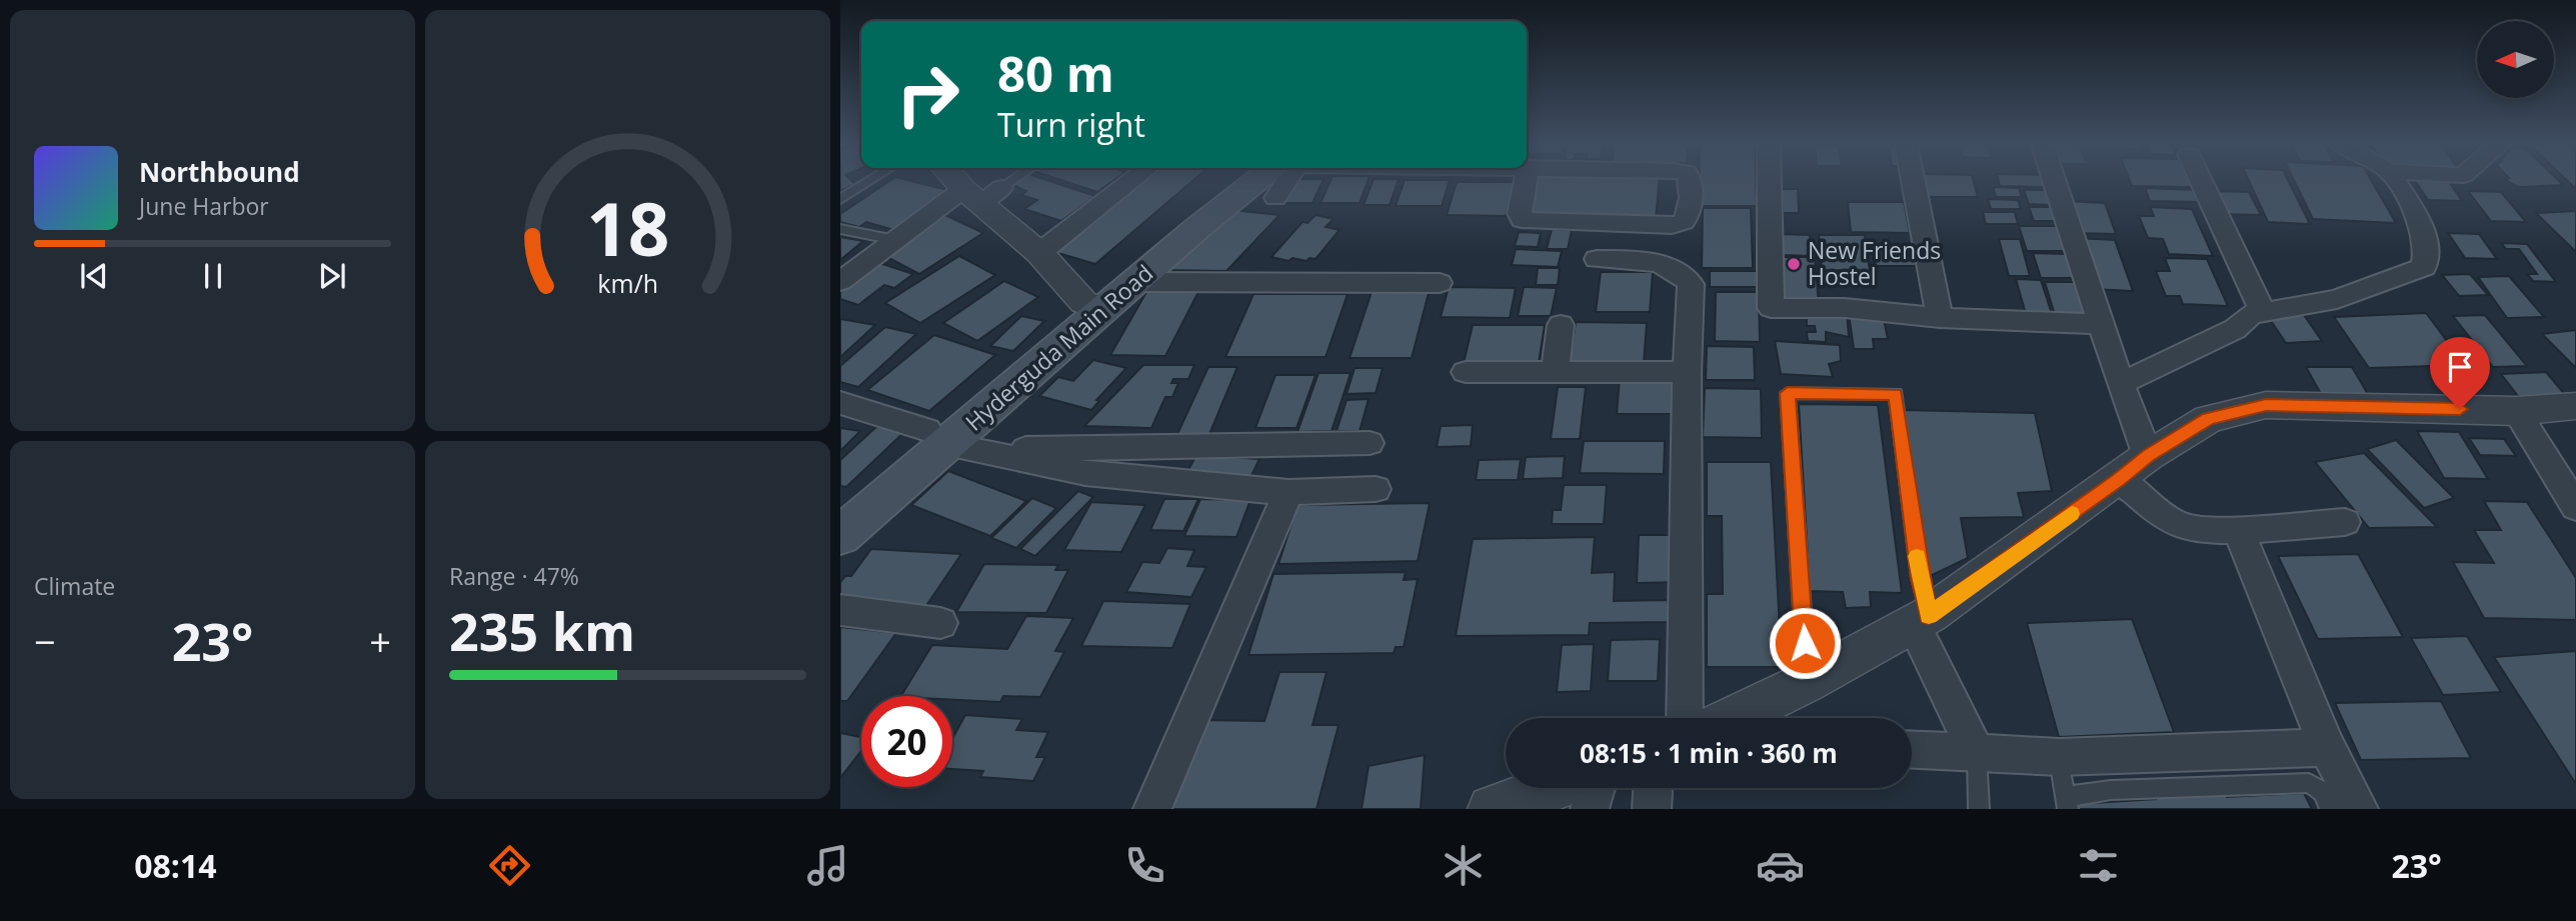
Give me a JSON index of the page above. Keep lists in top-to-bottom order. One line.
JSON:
{"streets":{"main road":["Hyderguda Main Road"]},"places":["New Friends Hostel"],"north":"left","page":{"turn":["80 m","Turn right"],"song":["Northbound","June Harbor"],"tile":["Climate",["Range · 47%","235 km"]],"heat":["−","23°","+"],"limit":"20","trip":"08:15 · 1 min · 360 m","tabs":["08:14","23°"],"gauge":["18","km/h"]}}
